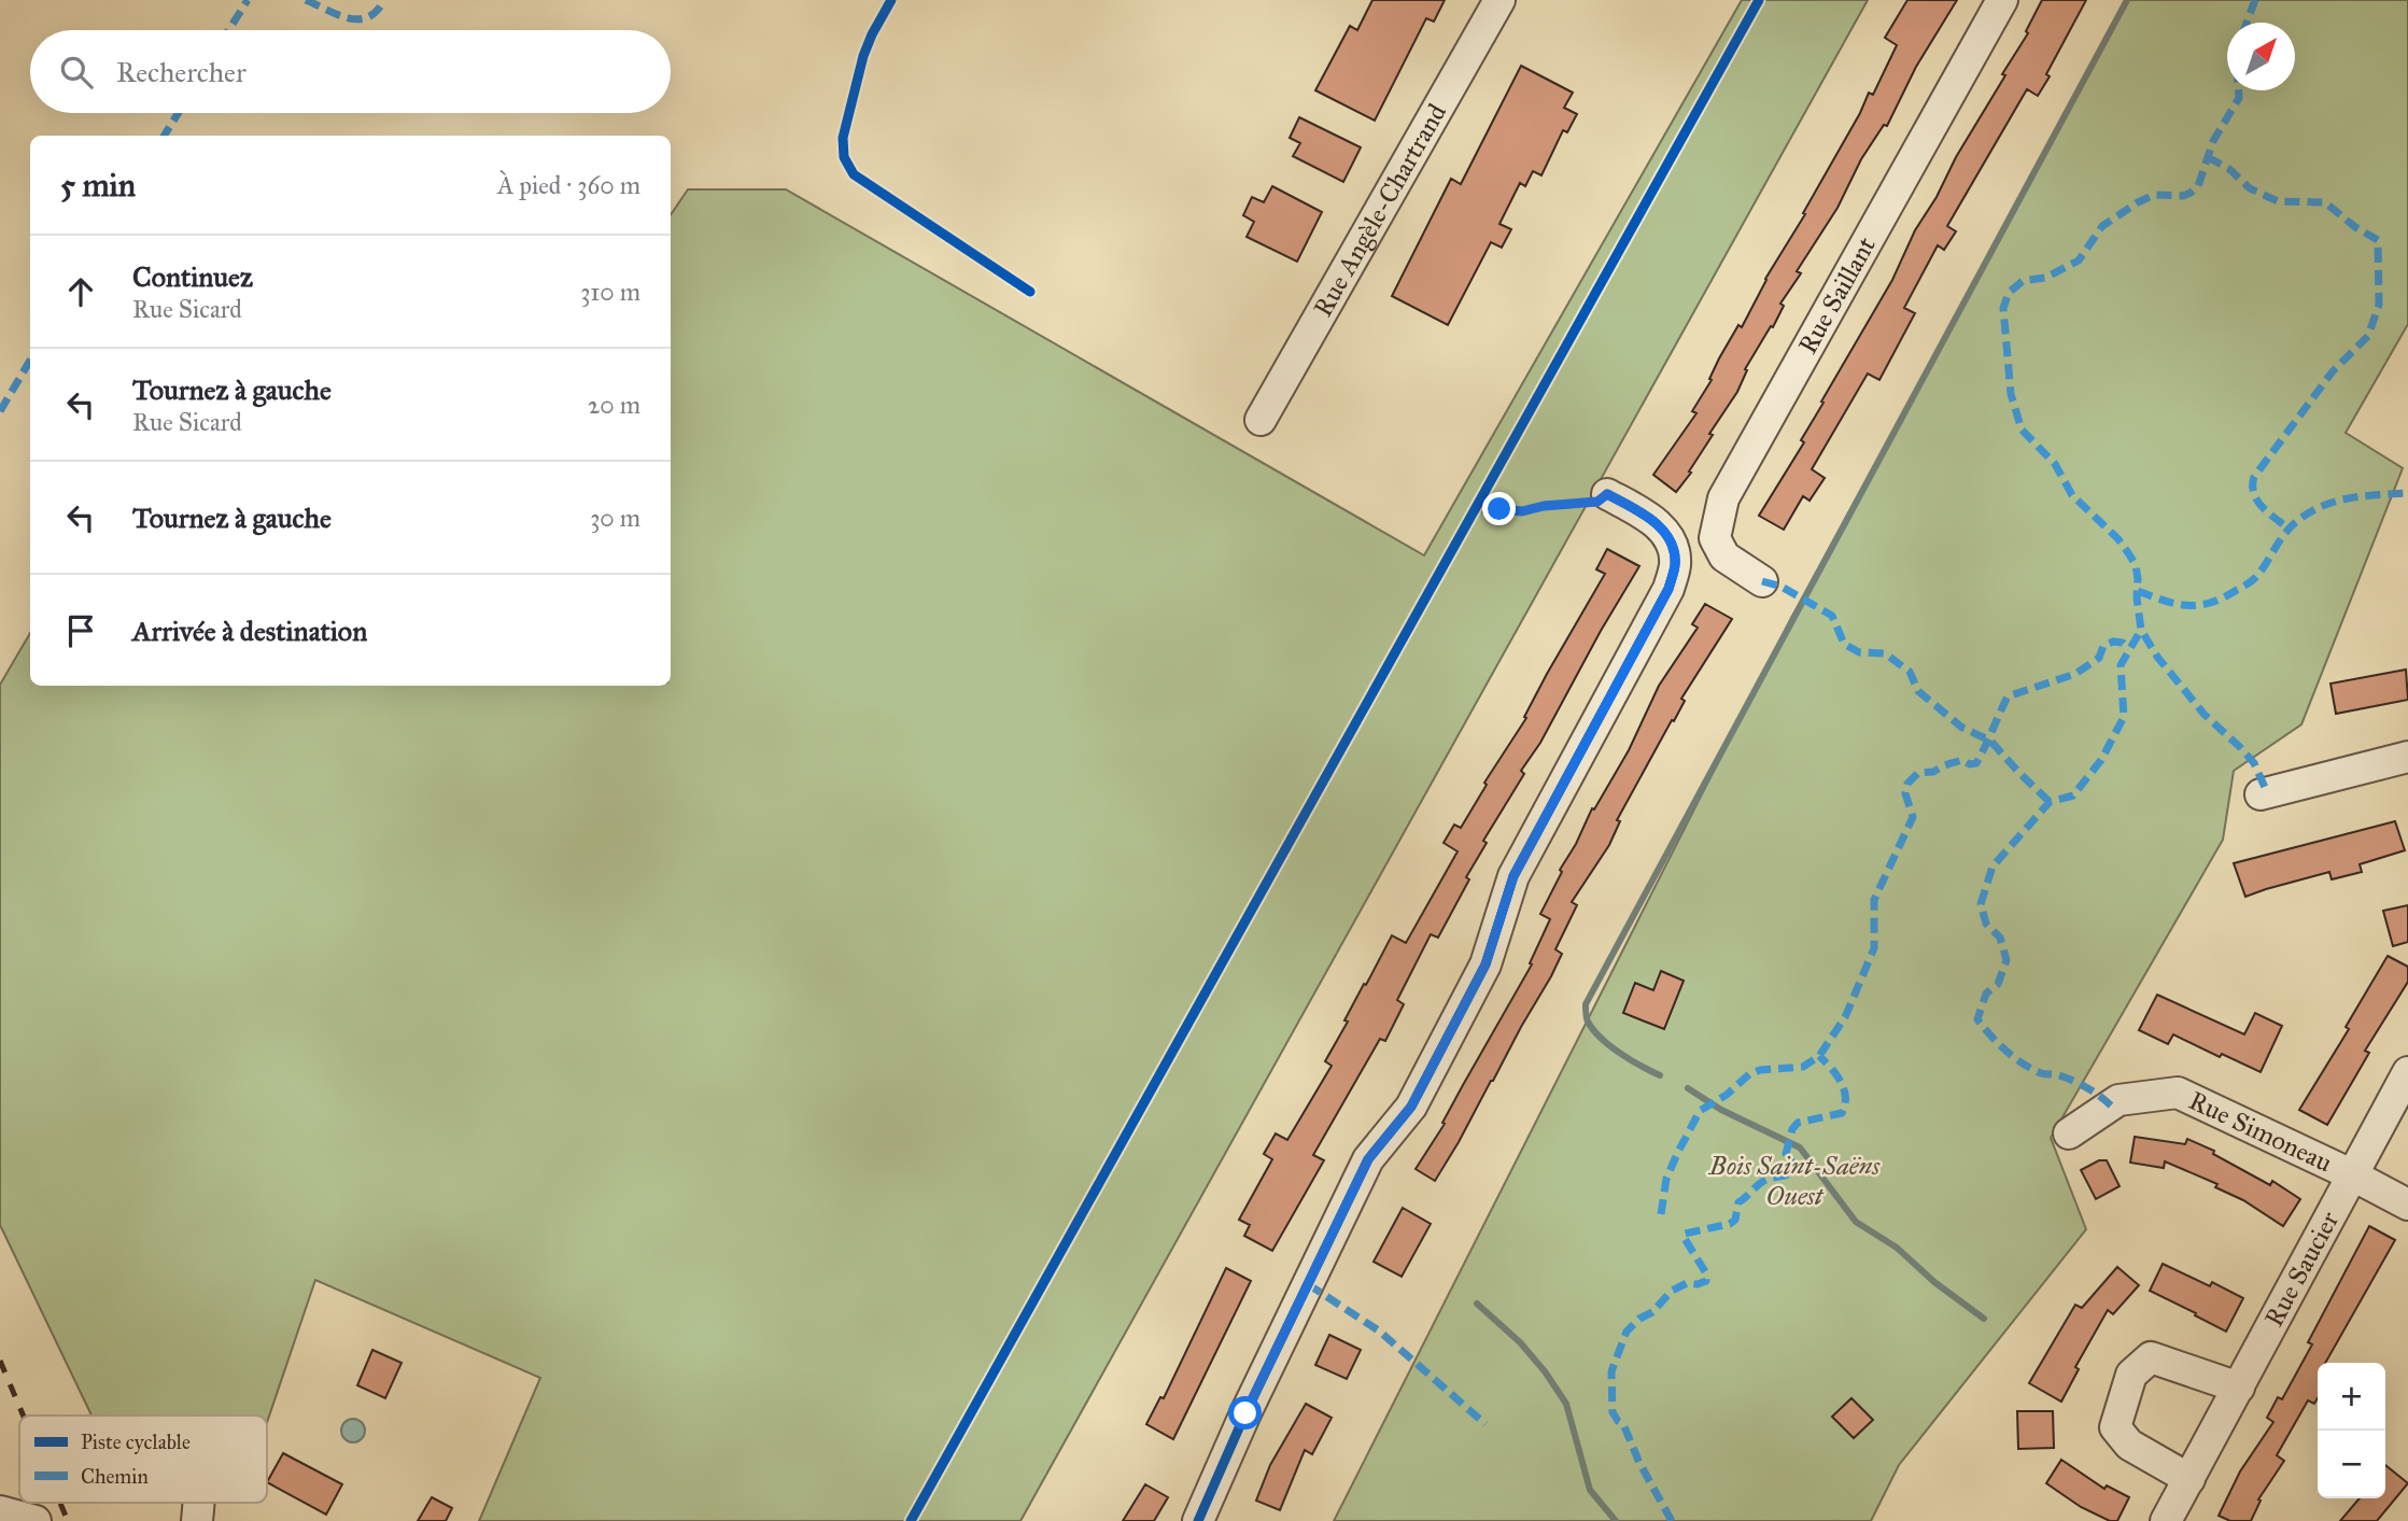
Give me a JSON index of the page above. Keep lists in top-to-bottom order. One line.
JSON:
{"streets":{"street":["Rue Angèle-Chartrand","Rue Saillant","Rue Simoneau","Rue Saucier"]},"crossings":[["Rue Simoneau","Rue Saucier"]],"parks":["Bois Saint-Saëns Ouest"],"legend":["Piste cyclable","Chemin"],"north":"top right","page":{"search":"Rechercher","heading":["5 min","À pied · 360 m"],"list":[["Continuez","Rue Sicard","310 m"],["Tournez à gauche","Rue Sicard","20 m"],["Tournez à gauche","30 m"],"Arrivée à destination"],"map_buttons":["+","−"]}}
